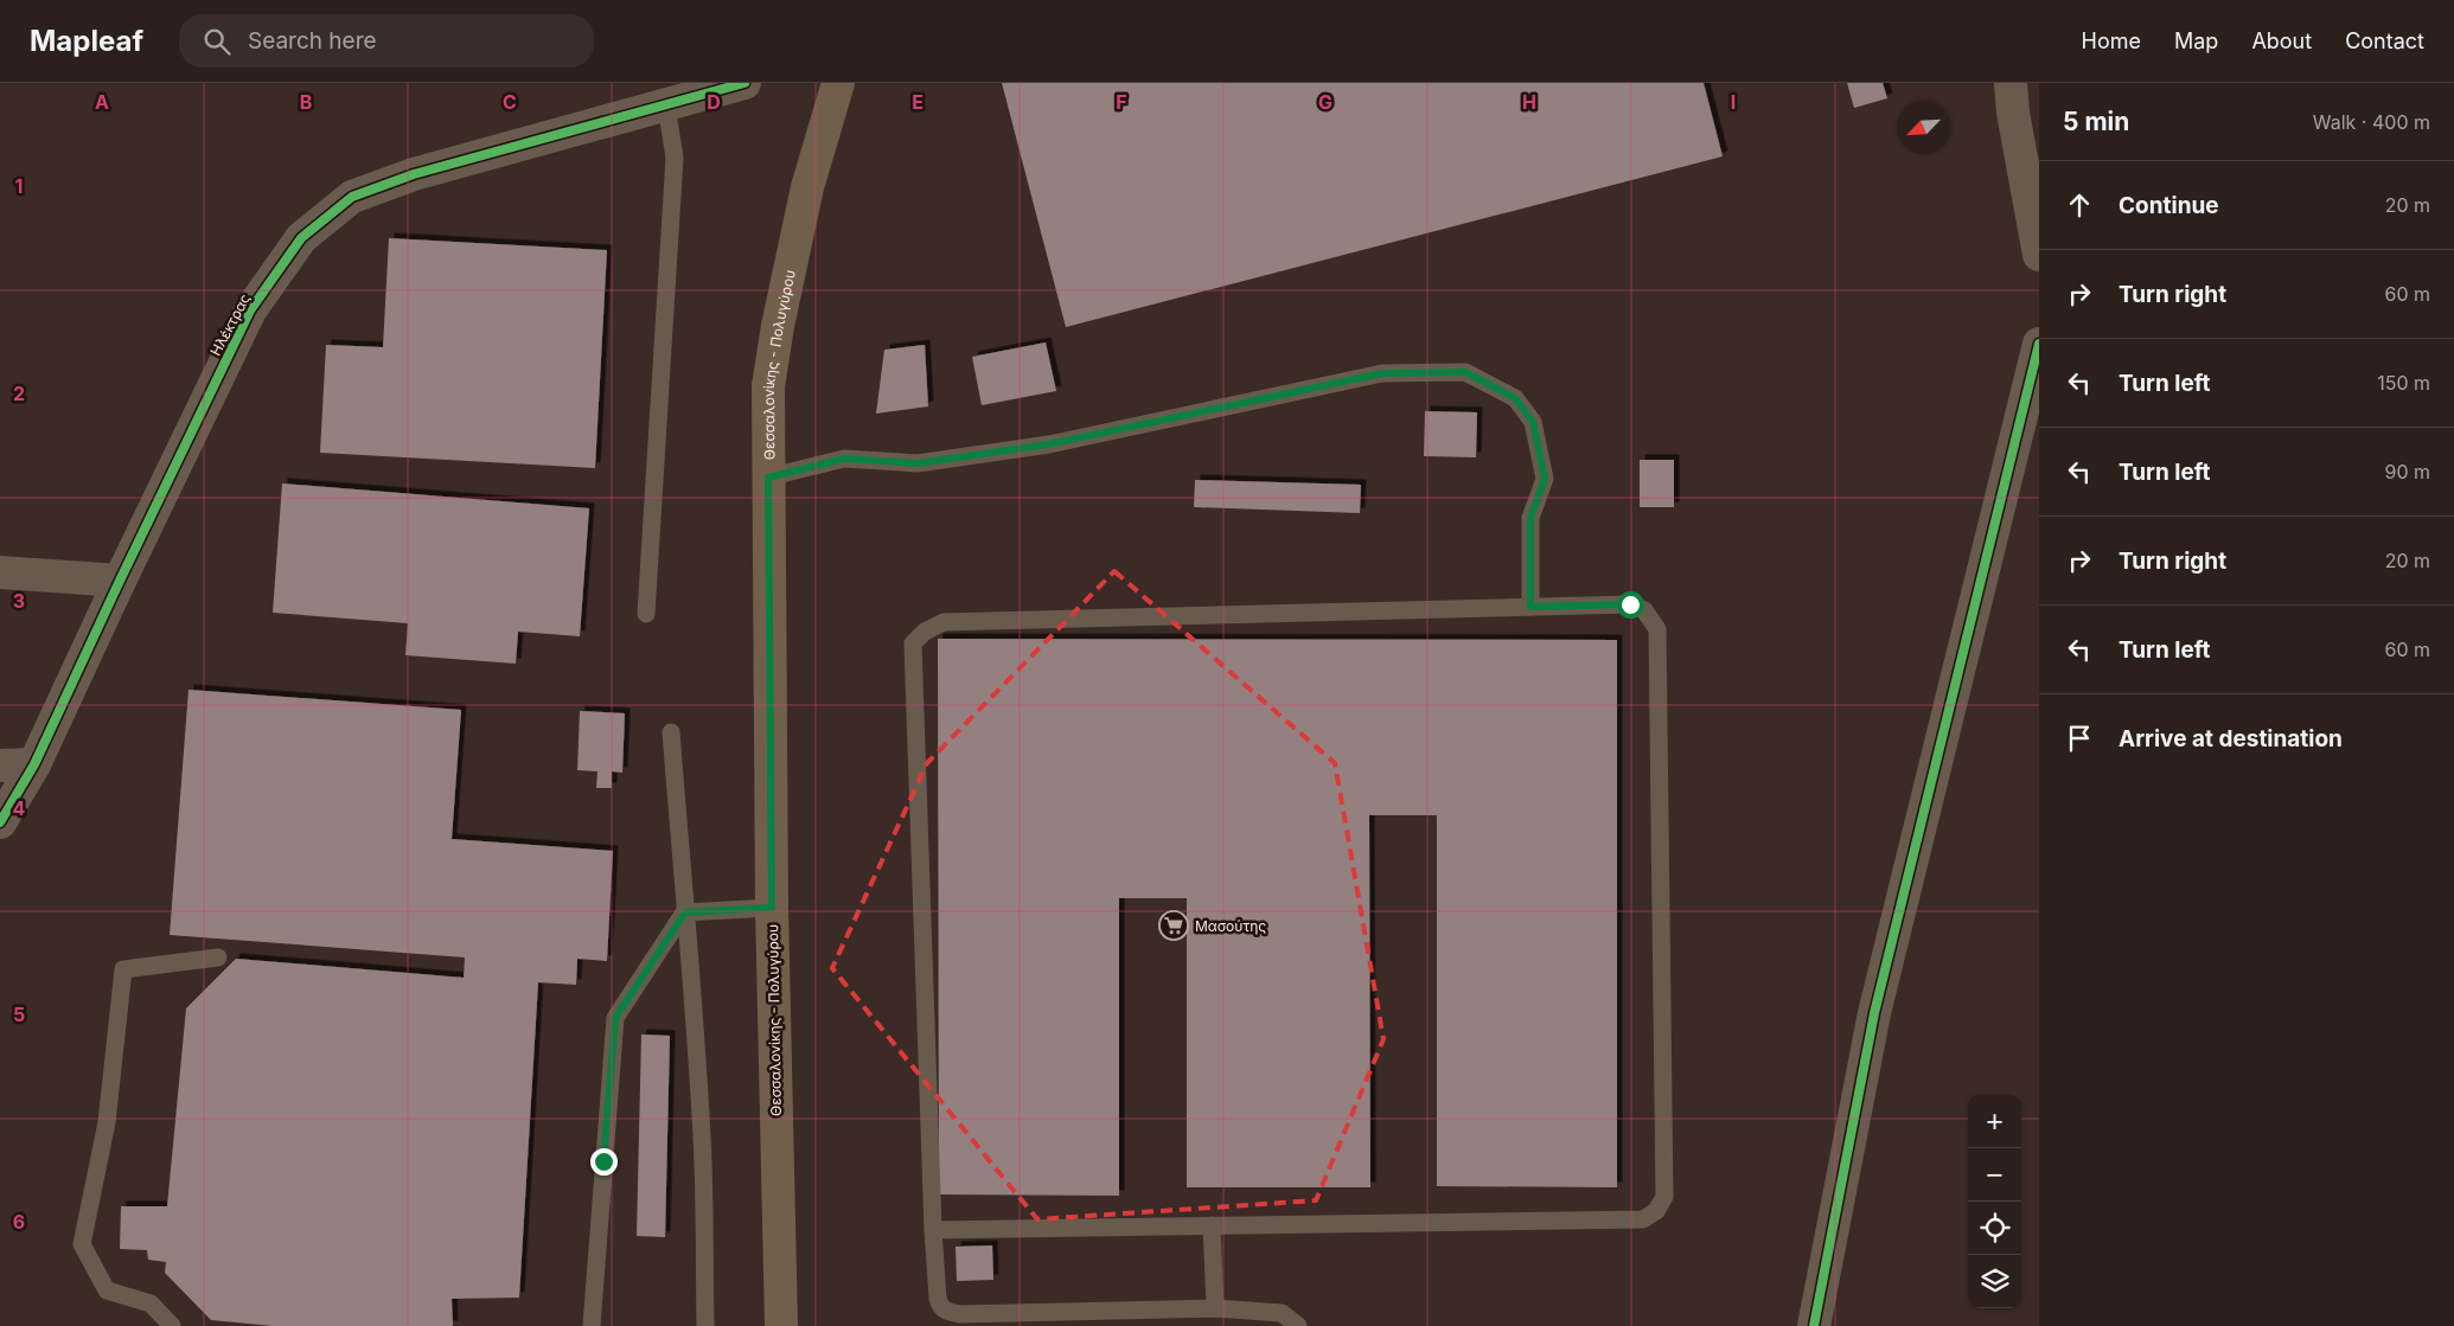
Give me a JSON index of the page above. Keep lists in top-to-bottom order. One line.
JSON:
{"streets":{"main road":["Θεσσαλονίκης - Πολυγύρου"],"street":["Ηλέκτρας"]},"places":{"supermarket":["Μασούτης"]},"north":"bottom left","page":{"header":"Mapleaf","search":"Search here","nav":["Home","Map","About","Contact"],"heading":["5 min","Walk · 400 m"],"list":[["Continue","20 m"],["Turn right","60 m"],["Turn left","150 m"],["Turn left","90 m"],["Turn right","20 m"],["Turn left","60 m"],"Arrive at destination"],"map_buttons":["+","−"]},"grid":{"columns":["A","B","C","D","E","F","G","H","I"],"rows":["1","2","3","4","5","6"]}}
